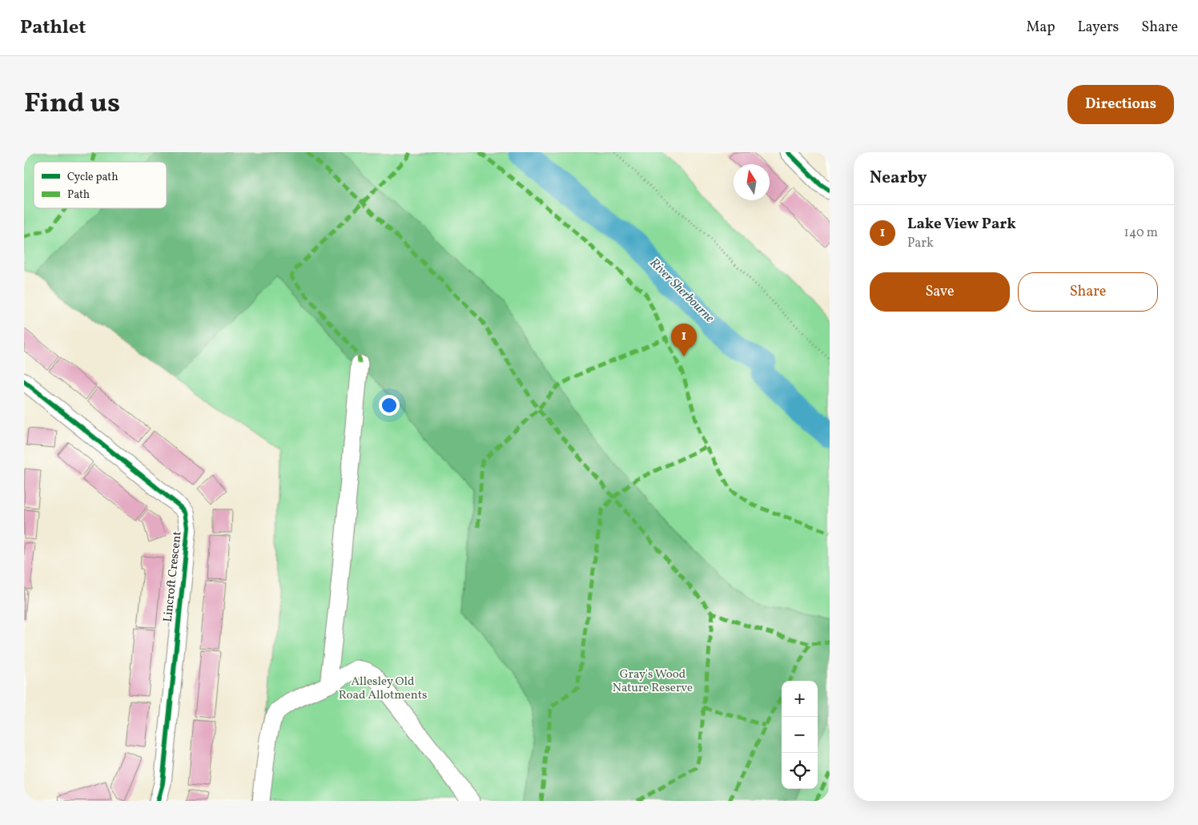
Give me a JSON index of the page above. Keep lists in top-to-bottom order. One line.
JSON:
{"streets":{"street":["Lincroft Crescent"]},"water":["River Sherbourne"],"parks":["Gray's Wood Nature Reserve","Allesley Old Road Allotments"],"legend":["Cycle path","Path"],"north":"top","page":{"header":"Pathlet","nav":["Map","Layers","Share"],"title":"Find us","buttons":["Directions",["Save","Share"]],"heading":"Nearby","list":[{"mark":"1","name":"Lake View Park","note":"Park","value":"140 m"}],"pins":"1","map_buttons":["+","−"]}}
